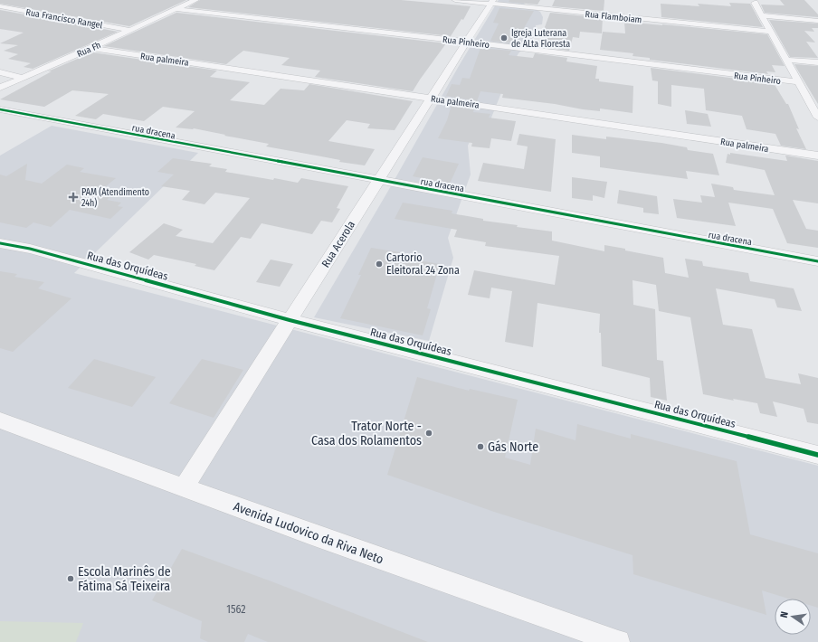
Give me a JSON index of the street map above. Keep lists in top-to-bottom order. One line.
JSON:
{"streets":{"street":["Rua Flamboiam","Rua Francisco Rangel","Rua Pinheiro","Rua Fh","Rua palmeira","rua dracena","Rua Acerola","Rua das Orquídeas","Avenida Ludovico da Riva Neto"]},"crossings":[["Rua Flamboiam","Rua Acerola"],["Rua Francisco Rangel","Rua Fh"],["Rua Pinheiro","Rua Fh"],["Rua Pinheiro","Rua Acerola"],["Rua Fh","Rua palmeira"],["Rua palmeira","Rua Acerola"],["rua dracena","Rua Acerola"],["Rua Acerola","Rua das Orquídeas"],["Rua Acerola","Avenida Ludovico da Riva Neto"]],"places":{"other":["Igreja Luterana de ALta Floresta","Cartorio Eleitoral 24 Zona","Trator Norte - Casa dos Rolamentos","Gás Norte","Escola Marinês de Fátima Sá Teixeira"],"health":["PAM (Atendimento 24h)"]},"house_numbers":["1562"],"north":"left"}
